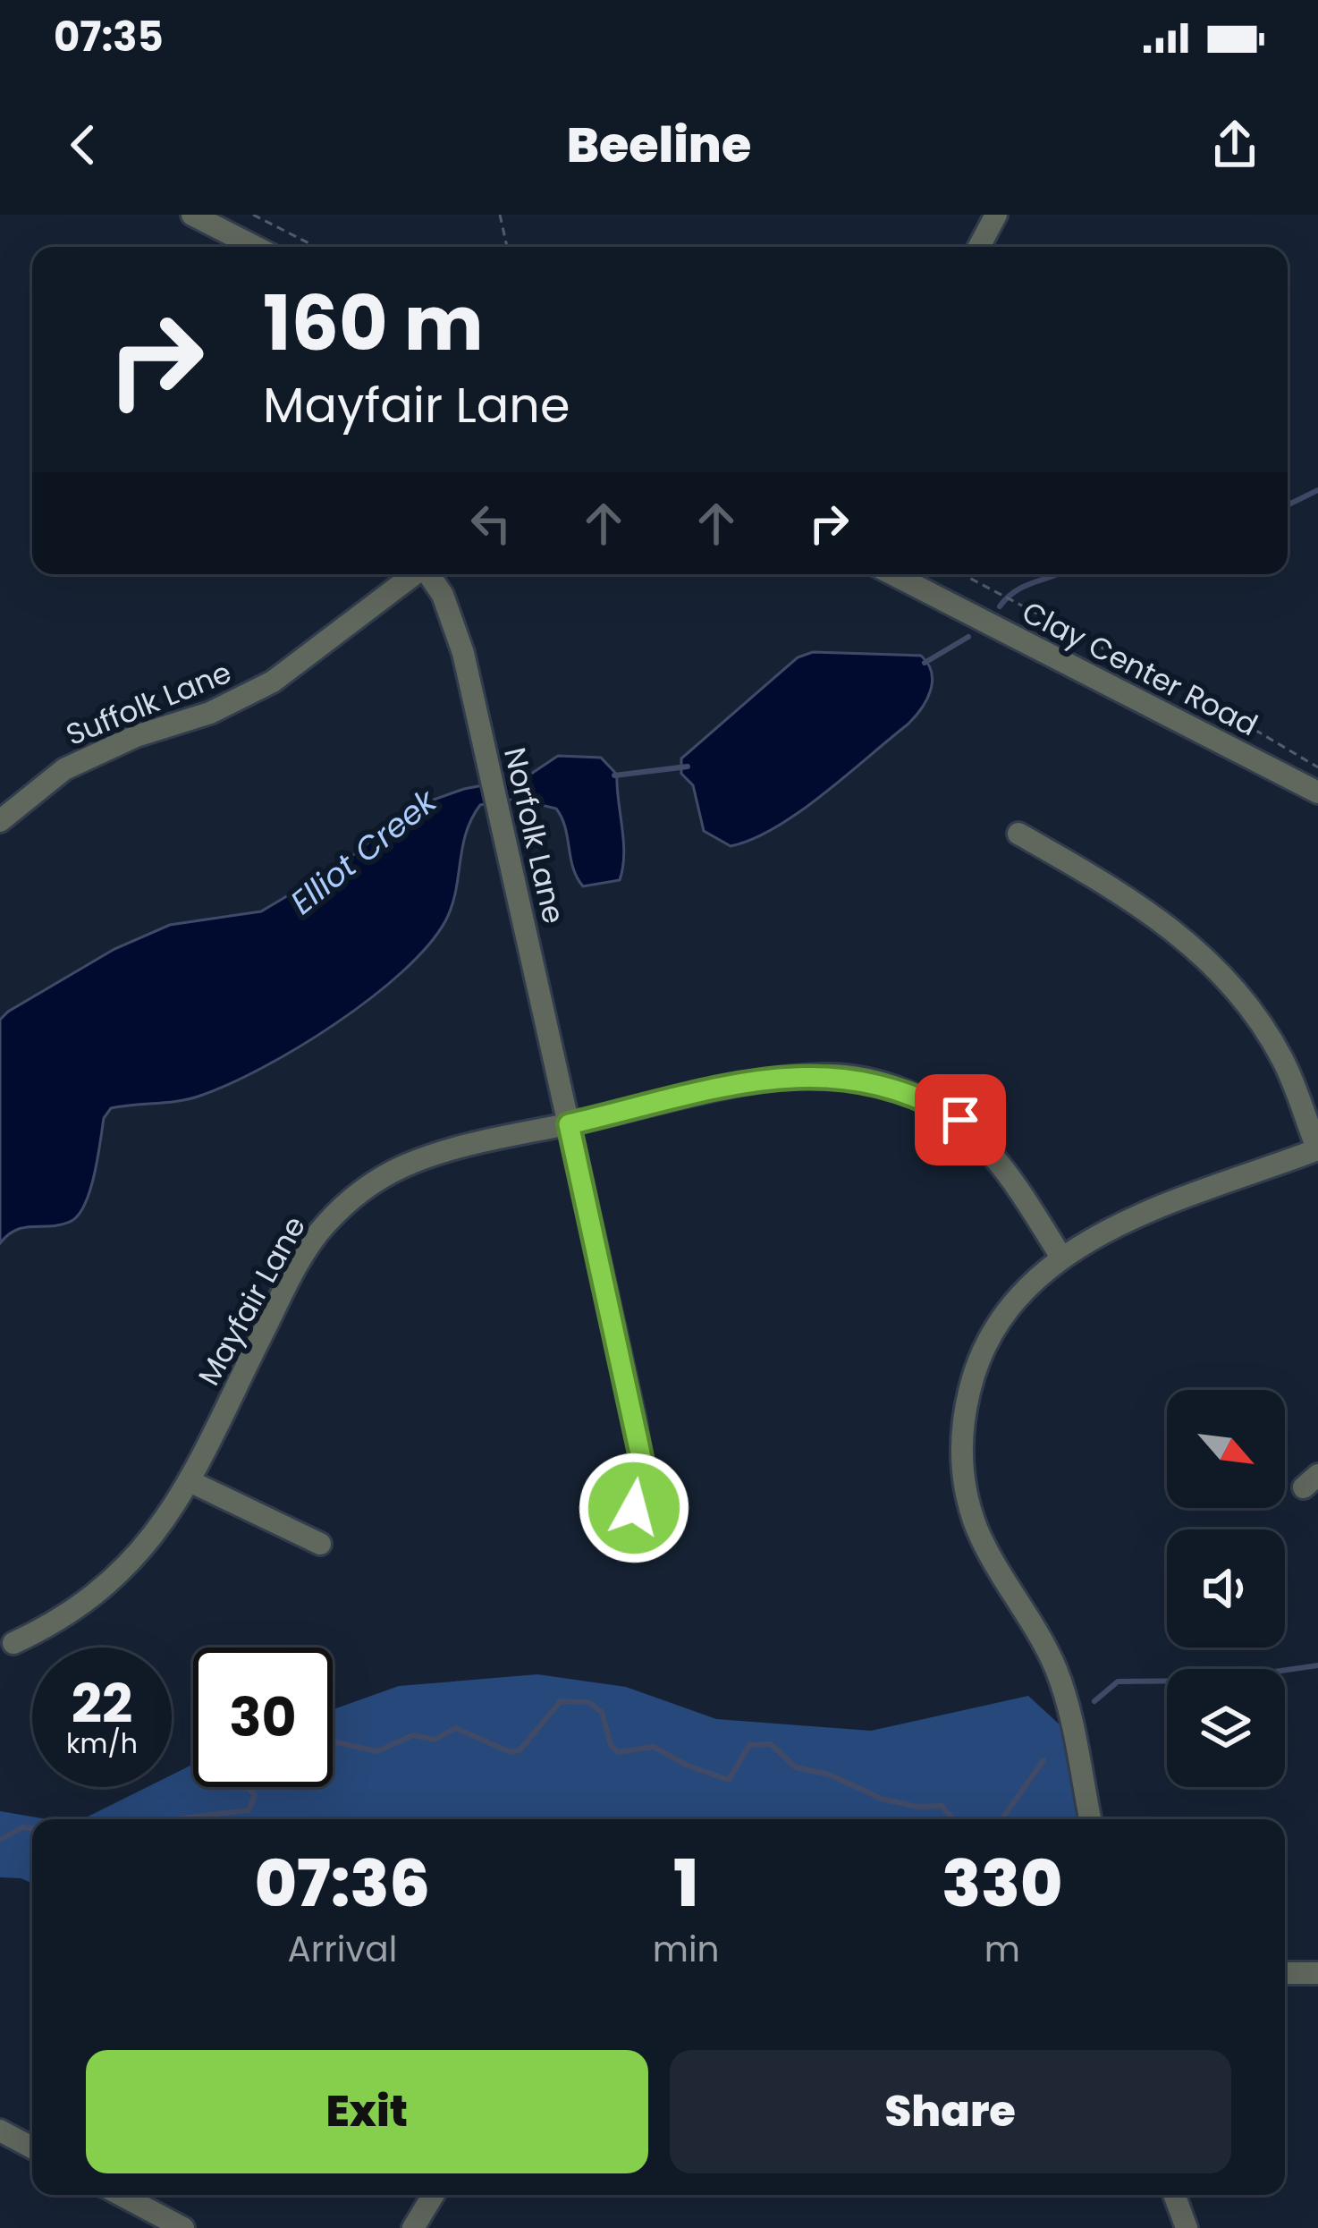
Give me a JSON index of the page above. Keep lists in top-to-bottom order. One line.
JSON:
{"streets":{"street":["Clay Center Road","Suffolk Lane","Norfolk Lane","Mayfair Lane"]},"crossings":[["Norfolk Lane","Mayfair Lane"]],"water":["Elliot Creek"],"north":"bottom right","page":{"status":"07:35","header":"Beeline","turn":["160 m","Mayfair Lane"],"speed":"22 km/h","limit":"30","eta":["07:36","Arrival","1","min","330","m"],"buttons":["Exit","Share"]}}
